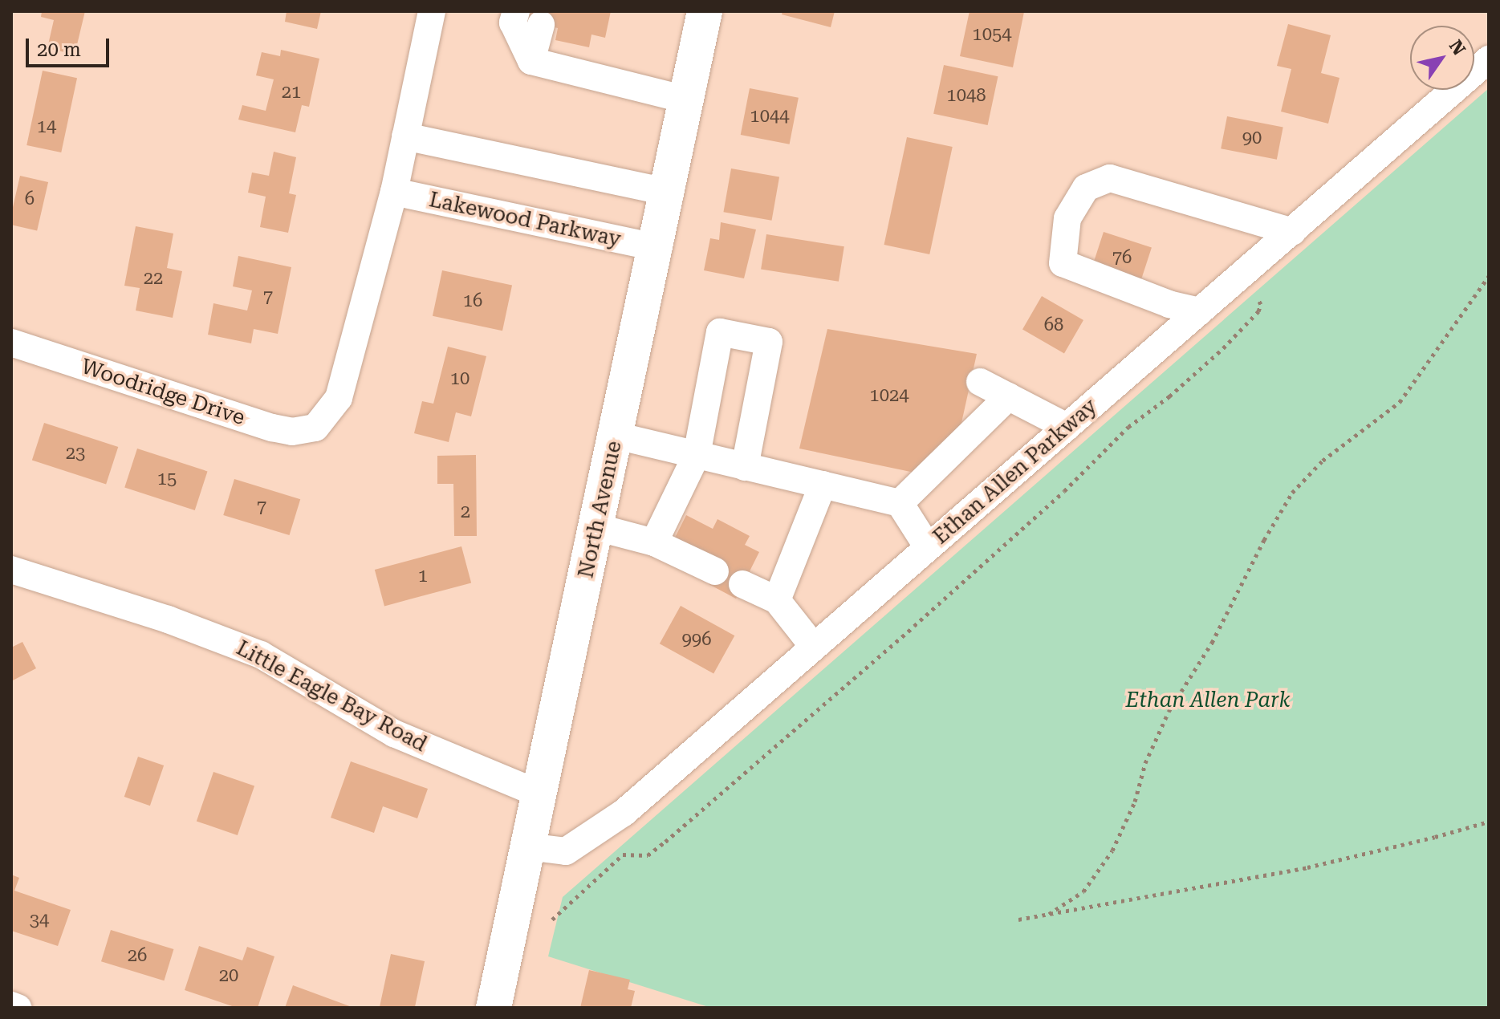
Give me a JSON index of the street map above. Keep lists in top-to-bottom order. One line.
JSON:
{"streets":{"main road":["North Avenue"],"street":["Lakewood Parkway","Woodridge Drive","Ethan Allen Parkway","Little Eagle Bay Road"]},"crossings":[["Lakewood Parkway","Woodridge Drive"],["Lakewood Parkway","North Avenue"],["Ethan Allen Parkway","North Avenue"],["North Avenue","Little Eagle Bay Road"]],"parks":["Ethan Allen Park"],"house_numbers":["1054","21","1048","1044","14","90","6","76","22","7","16","68","10","1024","23","15","7","2","1","996","34","26","20"],"scale_bar":"20 m","north":"top right"}
